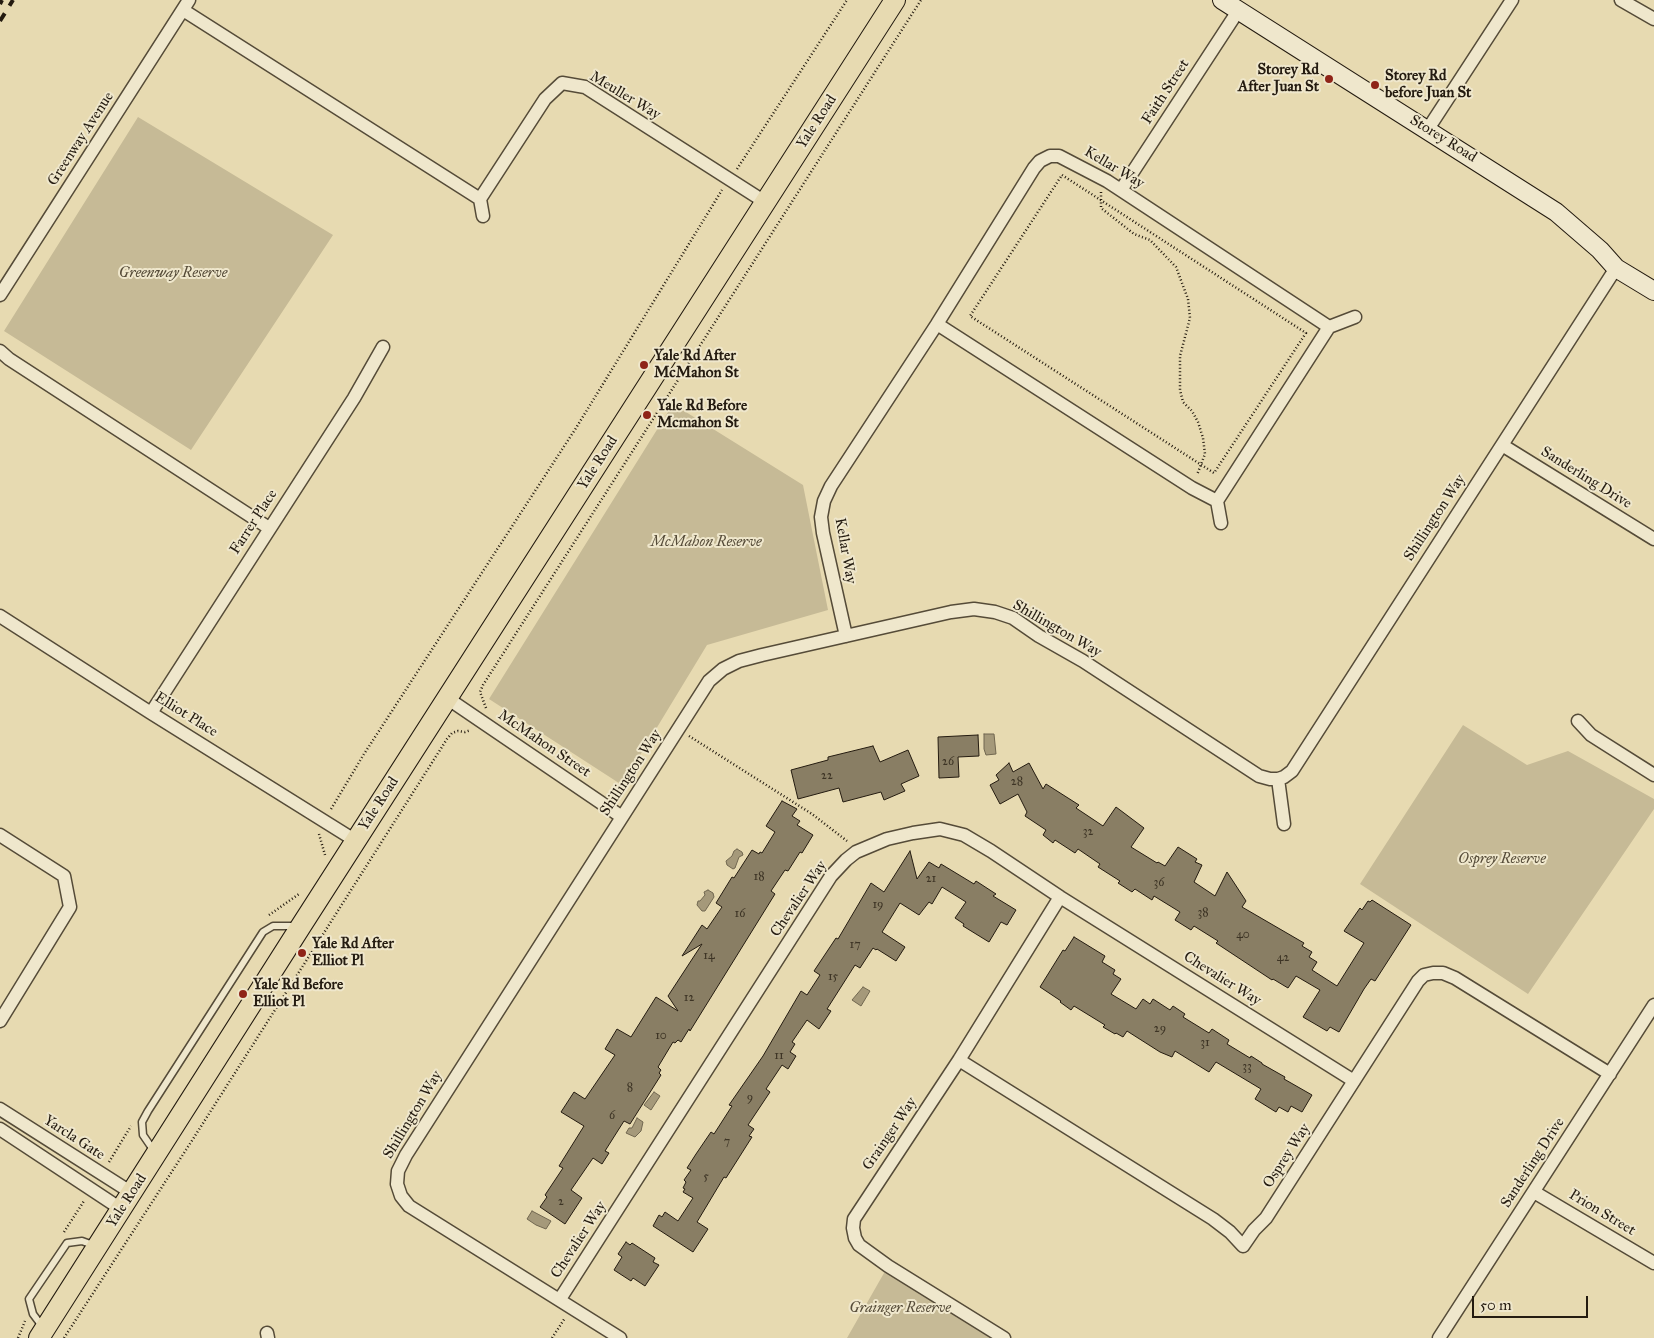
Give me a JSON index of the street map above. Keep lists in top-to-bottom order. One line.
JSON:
{"streets":{"main road":["Yale Road"],"street":["Faith Street","Meuller Way","Greenway Avenue","Storey Road","Kellar Way","Sanderling Drive","Shillington Way","Farrer Place","Elliot Place","McMahon Street","Chevalier Way","Grainger Way","Yarcla Gate","Osprey Way","Prion Street"]},"crossings":[["Faith Street","Storey Road"],["Faith Street","Kellar Way"],["Meuller Way","Yale Road"],["Yale Road","Elliot Place"],["Yale Road","McMahon Street"],["Yale Road","Yarcla Gate"],["Storey Road","Shillington Way"],["Kellar Way","Shillington Way"],["Sanderling Drive","Shillington Way"],["Sanderling Drive","Osprey Way"],["Sanderling Drive","Prion Street"],["Shillington Way","McMahon Street"],["Shillington Way","Chevalier Way"],["Farrer Place","Elliot Place"],["Chevalier Way","Grainger Way"],["Chevalier Way","Osprey Way"],["Grainger Way","Osprey Way"]],"parks":["Greenway Reserve","McMahon Reserve","Osprey Reserve","Grainger Reserve"],"places":["Storey Rd After Juan St","Storey Rd before Juan St","Yale Rd After McMahon St","Yale Rd Before Mcmahon St","Yale Rd After Elliot Pl","Yale Rd Before Elliot Pl"],"house_numbers":["26","22","28","32","18","21","36","19","38","16","40","17","14","42","15","12","29","10","31","11","33","8","9","6","7","5","2"],"scale_bar":"50 m"}
